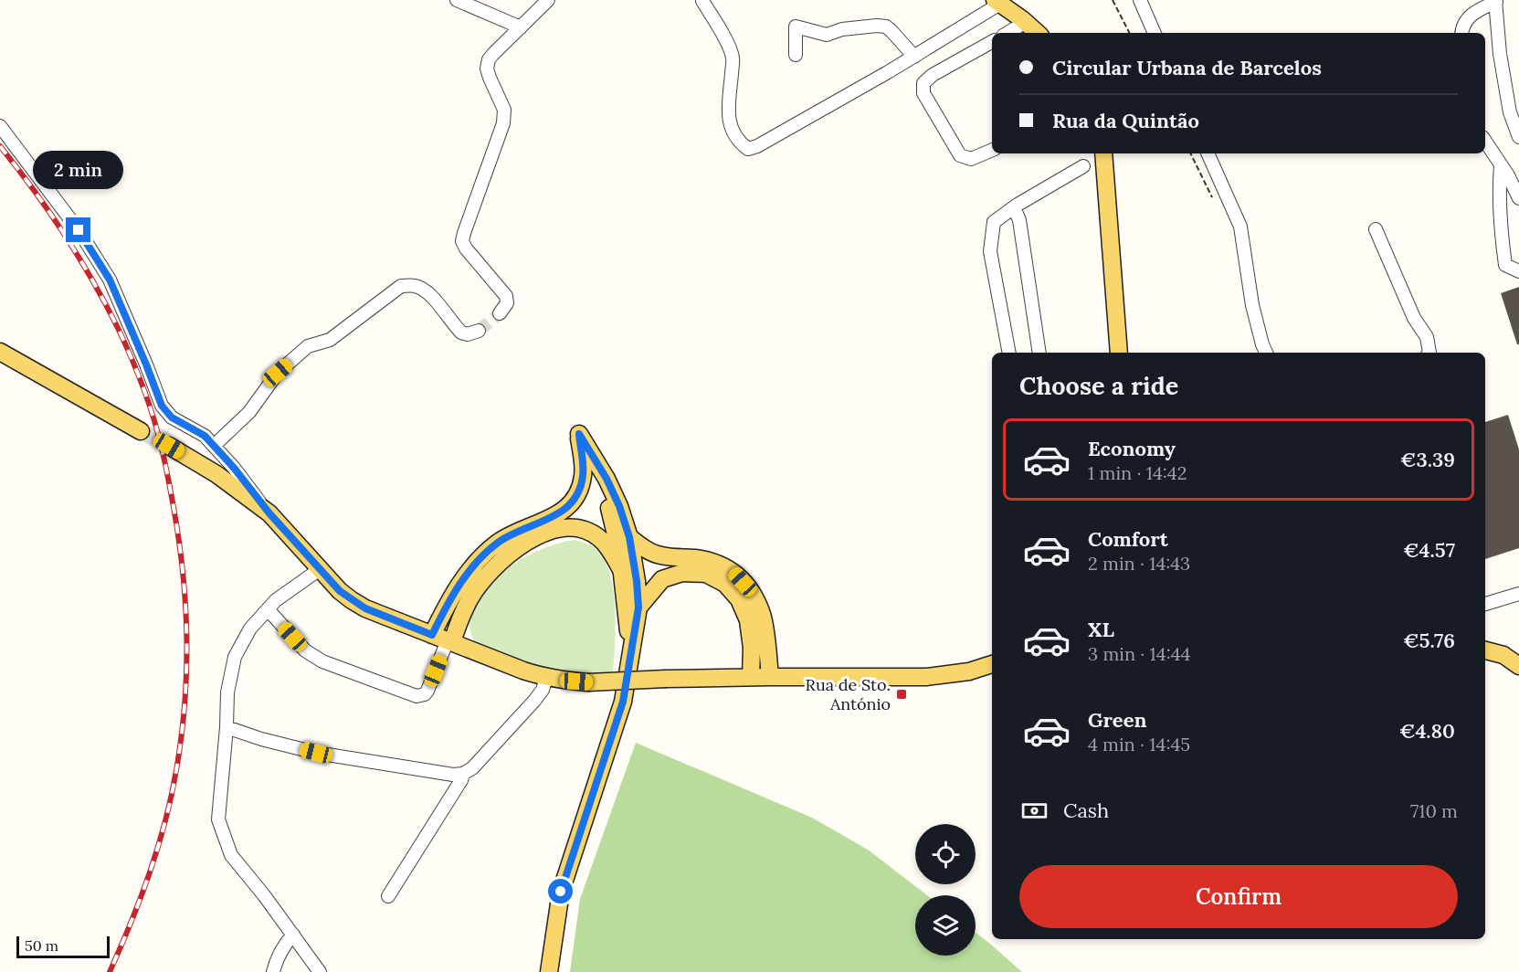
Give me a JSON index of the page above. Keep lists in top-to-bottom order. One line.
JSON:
{"places":{"transit":["Rua de Sto. António"]},"scale_bar":"50 m","page":{"banner":["Circular Urbana de Barcelos","Rua da Quintão"],"bubble":"2 min","heading":"Choose a ride","list":[{"name":"Economy","note":"1 min · 14:42","value":"€3.39"},{"name":"Comfort","note":"2 min · 14:43","value":"€4.57"},{"name":"XL","note":"3 min · 14:44","value":"€5.76"},{"name":"Green","note":"4 min · 14:45","value":"€4.80"}],"pay":["Cash","710 m"],"buttons":"Confirm","scale":"50 m"}}
